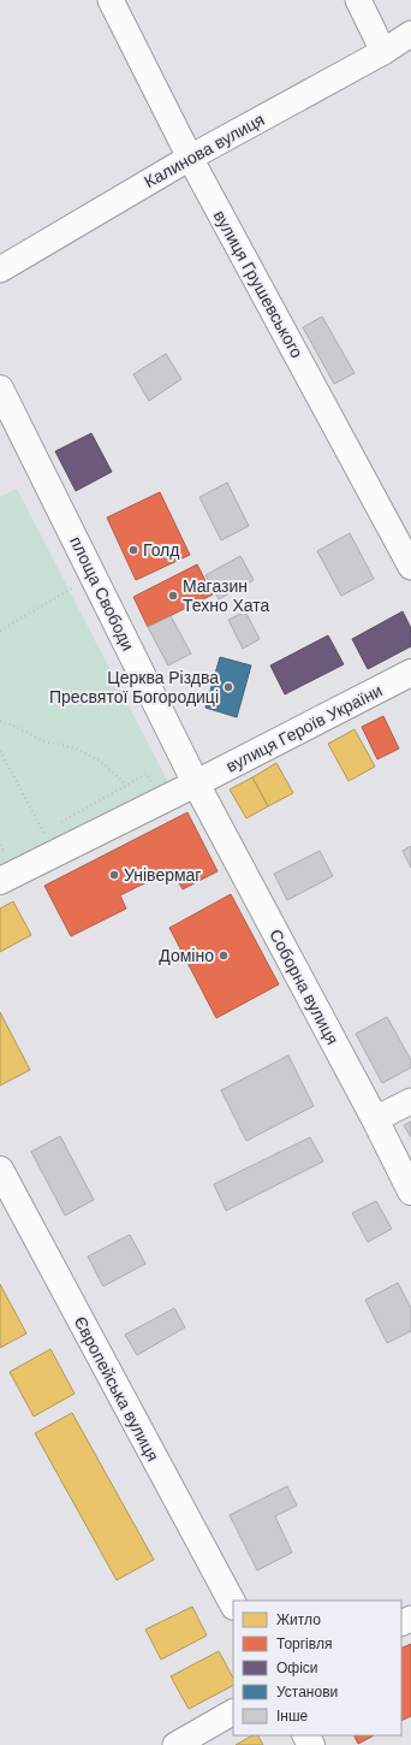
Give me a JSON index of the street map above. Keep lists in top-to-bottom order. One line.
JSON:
{"streets":{"street":["Калинова вулиця","вулиця Грушевського","площа Свободи","вулиця Героїв України","Соборна вулиця","Європейська вулиця"]},"crossings":[["Калинова вулиця","вулиця Грушевського"],["площа Свободи","вулиця Героїв України"],["площа Свободи","Соборна вулиця"],["вулиця Героїв України","Соборна вулиця"]],"places":["Голд","Магазин Техно Хата","Церква Різдва Пресвятої Богородиці","Універмаг","Доміно"],"legend":["Житло","Торгівля","Офіси","Установи","Інше"]}
